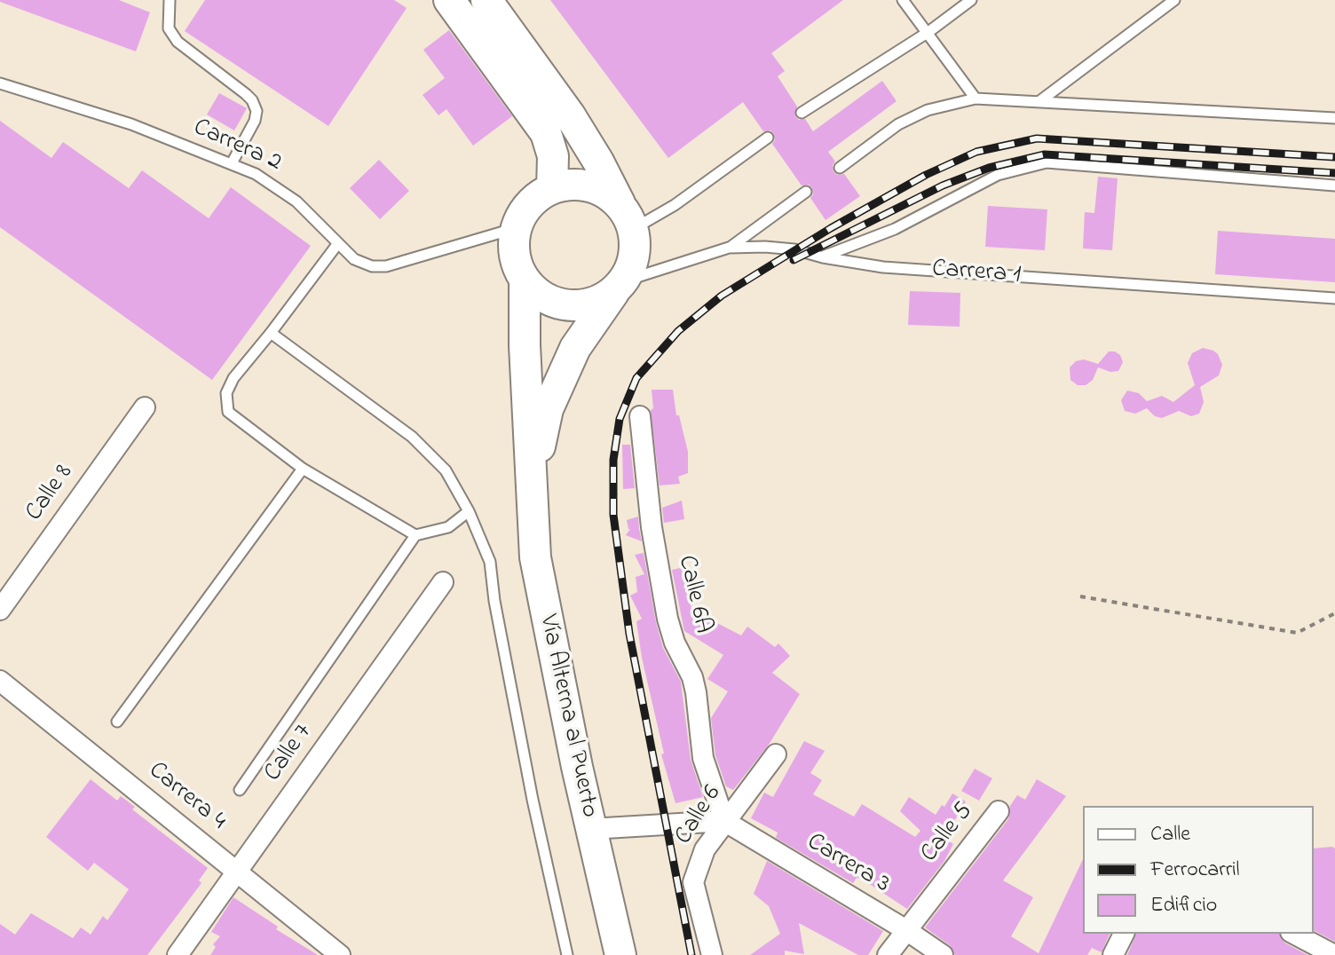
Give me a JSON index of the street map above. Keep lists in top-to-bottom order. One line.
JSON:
{"streets":{"main road":["Carrera 1","Vía Alterna al Puerto"],"street":["Calle 8","Calle 6A","Calle 7","Carrera 4","Calle 6","Calle 5","Carrera 3"],"lane":["Carrera 2"]},"crossings":[["Carrera 2","Carrera 1"],["Carrera 2","Vía Alterna al Puerto"],["Carrera 1","Vía Alterna al Puerto"],["Calle 6A","Calle 6"],["Calle 6A","Carrera 3"],["Calle 7","Carrera 4"],["Calle 6","Carrera 3"],["Calle 5","Carrera 3"]],"legend":["Calle","Ferrocarril","Edificio"]}
